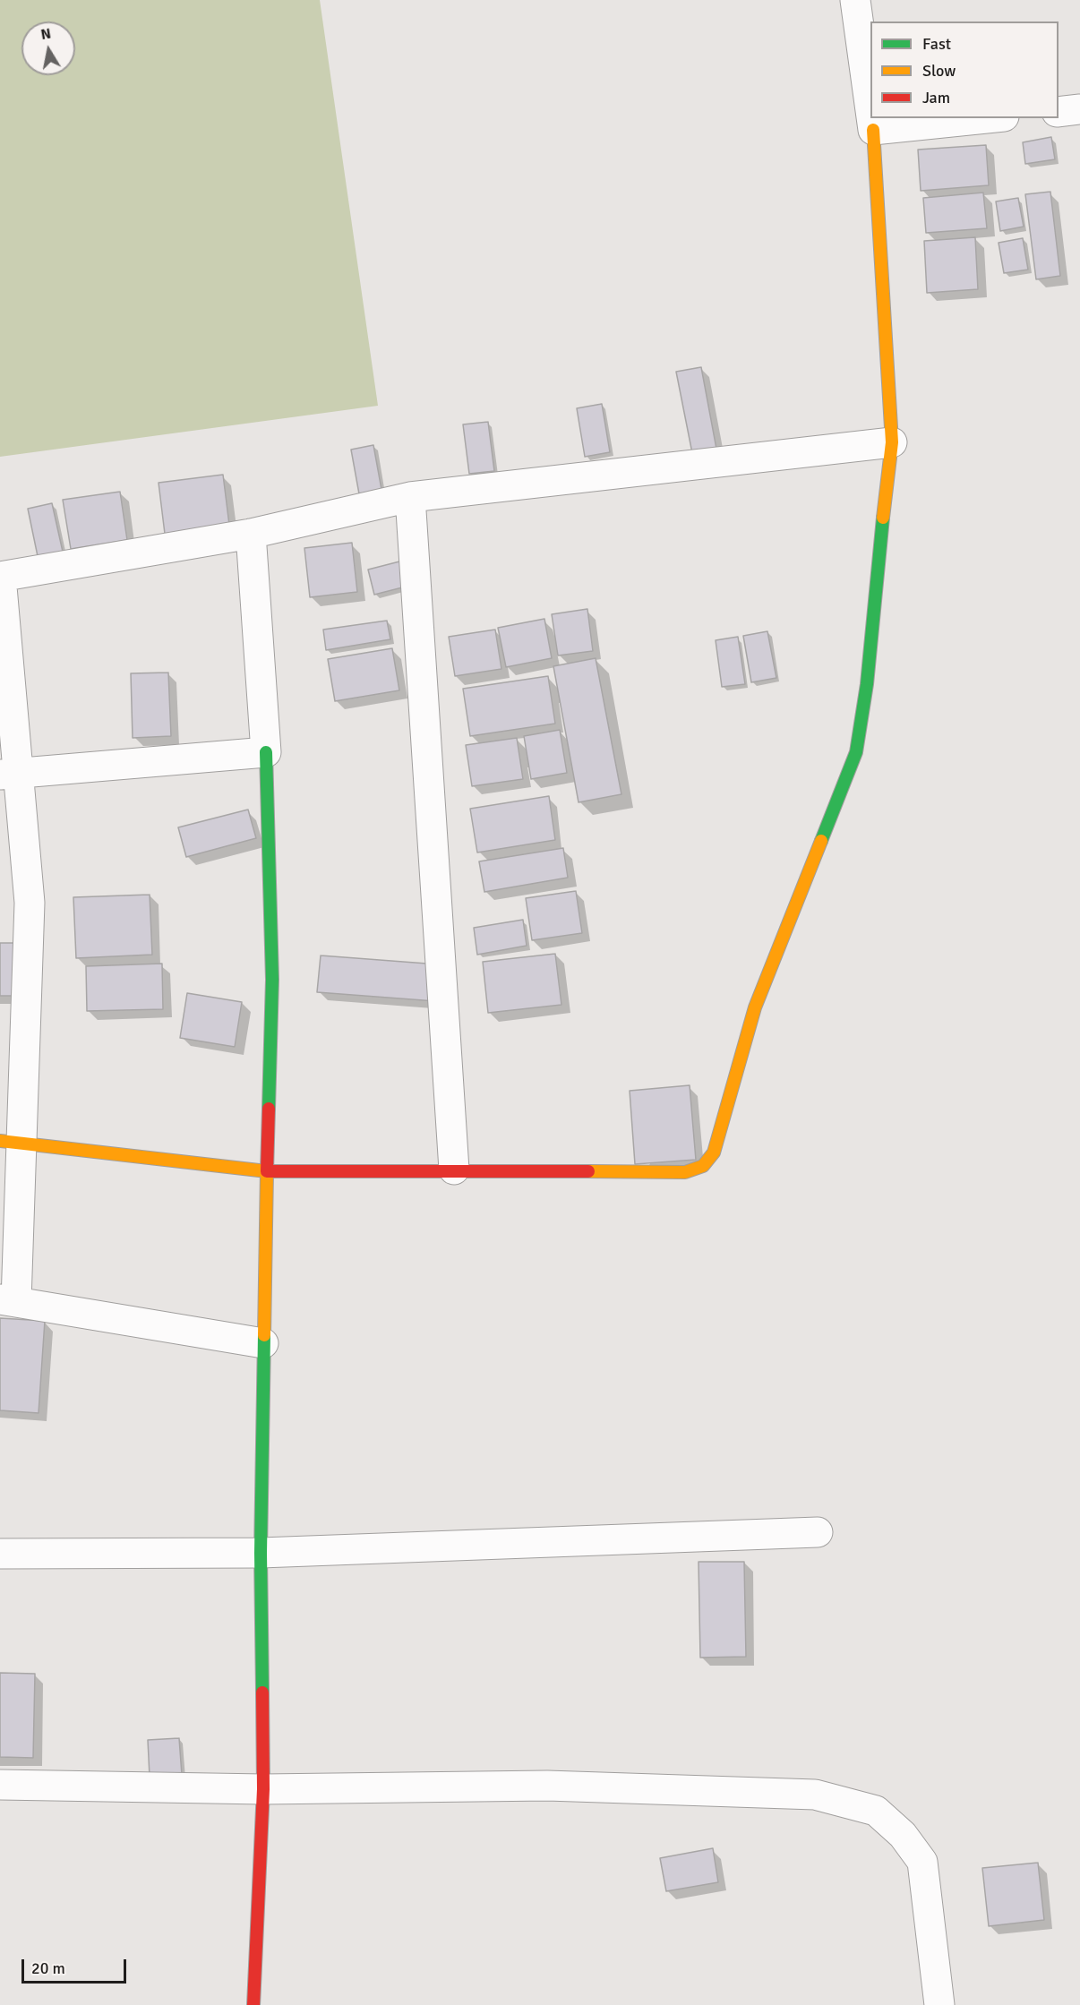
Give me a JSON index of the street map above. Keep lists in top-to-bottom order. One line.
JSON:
{"legend":["Fast","Slow","Jam"],"scale_bar":"20 m","north":"top"}
